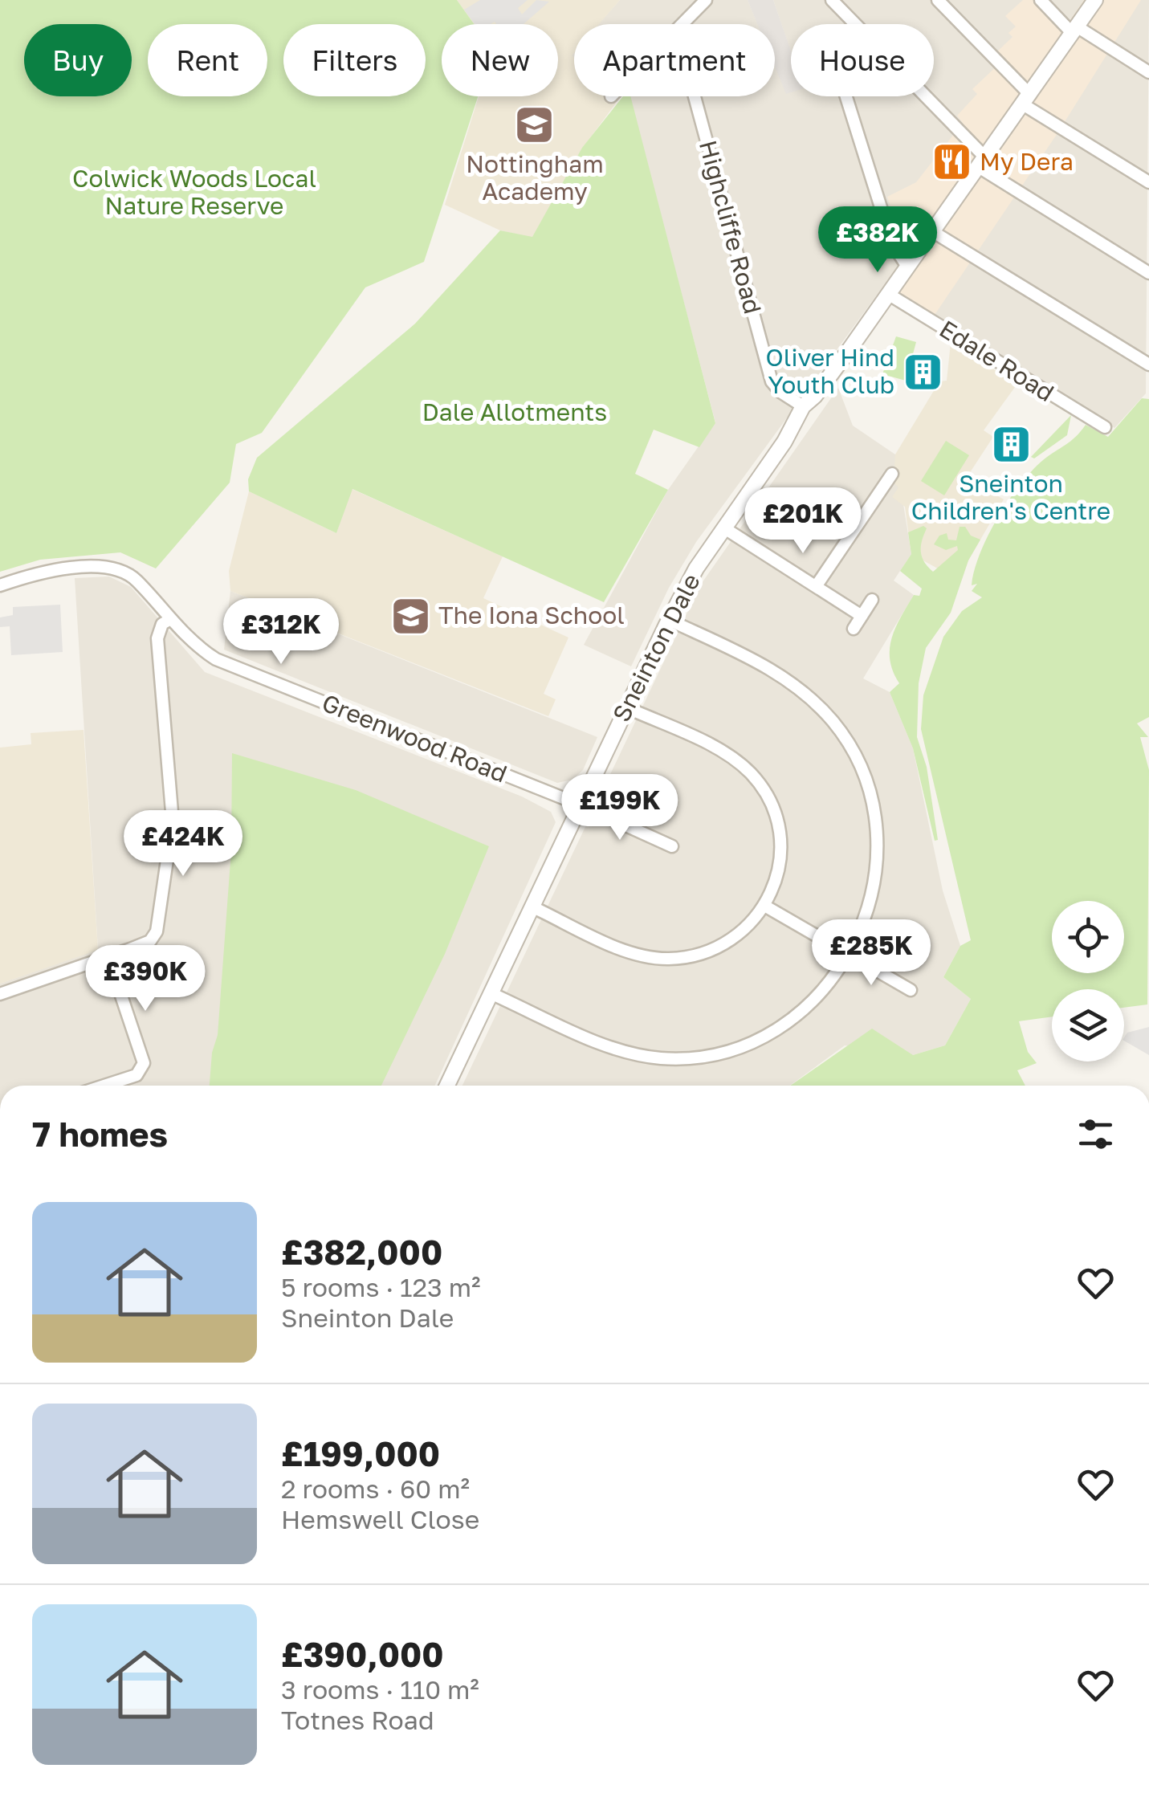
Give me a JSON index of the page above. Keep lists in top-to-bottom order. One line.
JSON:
{"streets":{"street":["Highcliffe Road","Edale Road","Sneinton Dale","Greenwood Road"]},"crossings":[["Highcliffe Road","Sneinton Dale"],["Edale Road","Sneinton Dale"],["Sneinton Dale","Greenwood Road"]],"parks":["Colwick Woods Local Nature Reserve","Dale Allotments"],"places":{"school or university":["Nottingham Academy","The Iona School"],"restaurant":["My Dera"],"building":["Oliver Hind Youth Club","Sneinton Children's Centre"]},"page":{"chip":["Buy","Rent","Filters","New","Apartment","House"],"price":["£382K","£201K","£312K","£199K","£424K","£285K","£390K"],"heading":"7 homes","list":[{"name":"£382,000","note":"5 rooms · 123 m² · Sneinton Dale"},{"name":"£199,000","note":"2 rooms · 60 m² · Hemswell Close"},{"name":"£390,000","note":"3 rooms · 110 m² · Totnes Road"}]}}
